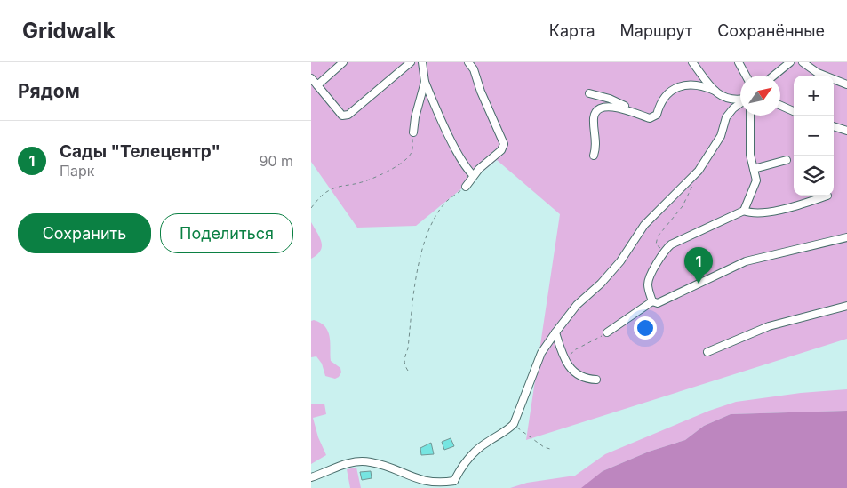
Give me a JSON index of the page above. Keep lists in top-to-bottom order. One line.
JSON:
{"north":"top right","page":{"header":"Gridwalk","nav":["Карта","Маршрут","Сохранённые"],"heading":"Рядом","map_buttons":["+","−"],"list":[{"mark":"1","name":"Сады \"Телецентр\"","note":"Парк","value":"90 m"}],"buttons":["Сохранить","Поделиться"],"pins":"1"}}
